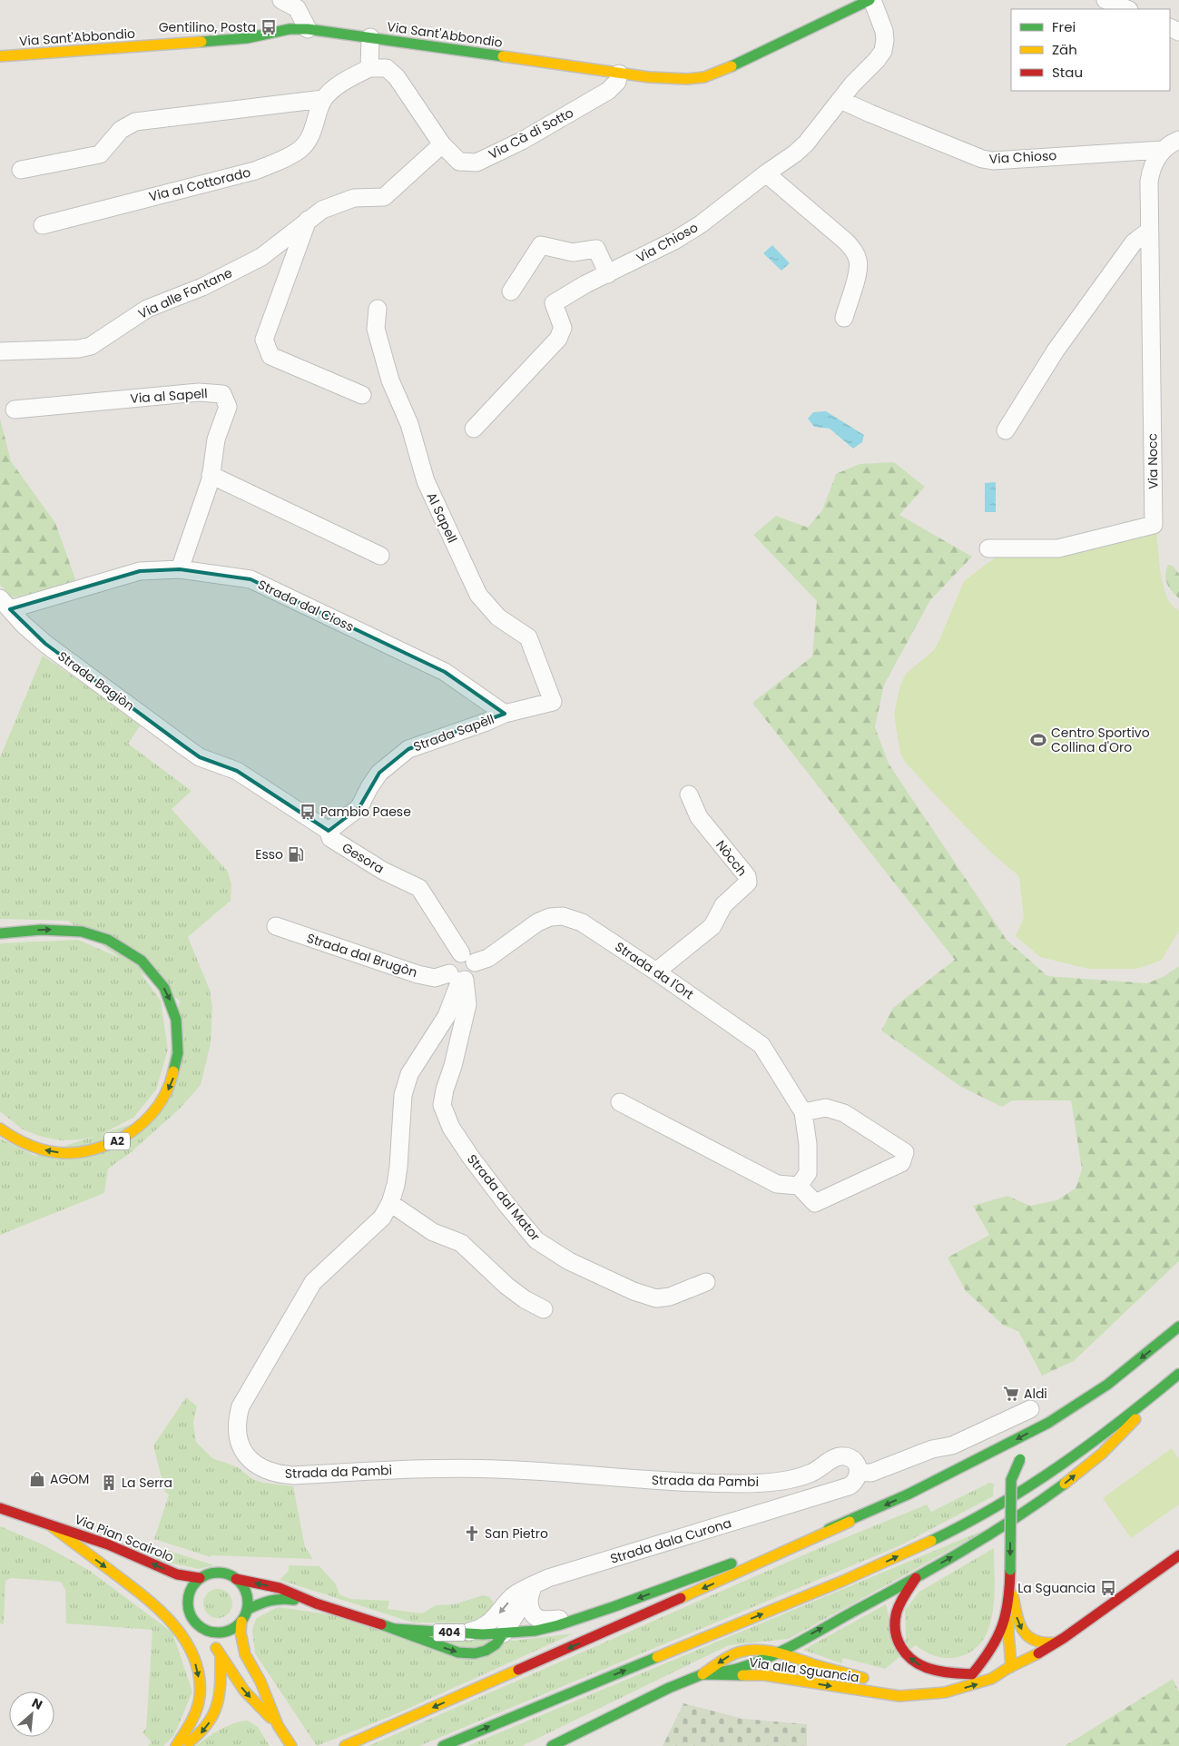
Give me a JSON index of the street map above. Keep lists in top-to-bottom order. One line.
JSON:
{"streets":{"main road":["Via Sant'Abbondio","A2","Via Pian Scairolo","404","Via alla Sguancia"],"street":["Via Cà di Sotto","Via Chioso","Via al Cottorado","Via alle Fontane","Via al Sapell","Via Nocc","Al Sapell","Strada dal Cioss","Strada Bagiòn","Strada Sapèll","Gesora","Nòcch","Strada dal Brugòn","Strada da l'Ort","Strada dal Mator","Strada da Pambi","Strada dala Curona"]},"crossings":[["Via Sant'Abbondio","Via Cà di Sotto"],["Via Sant'Abbondio","Via Chioso"],["Via Cà di Sotto","Via al Cottorado"],["Via Cà di Sotto","Via alle Fontane"],["Via Chioso","Via Nocc"],["Via al Sapell","Strada dal Cioss"],["Al Sapell","Strada Sapèll"],["Strada dal Cioss","Strada Bagiòn"],["Strada dal Cioss","Strada Sapèll"],["Strada Bagiòn","Gesora"],["Strada Sapèll","Gesora"],["Gesora","Strada dal Brugòn"],["Gesora","Strada da l'Ort"],["Gesora","Strada dal Mator"],["Gesora","Strada da Pambi"],["Nòcch","Strada da l'Ort"],["Strada dal Brugòn","Strada da l'Ort"],["Strada dal Brugòn","Strada dal Mator"],["Strada dal Brugòn","Strada da Pambi"],["Strada da l'Ort","Strada dal Mator"],["Strada da l'Ort","Strada da Pambi"],["Strada dal Mator","Strada da Pambi"],["Strada da Pambi","Strada dala Curona"],["Via Pian Scairolo","404"],["Strada dala Curona","404"]],"places":{"bus stop":["Gentilino, Posta","Pambio Paese","La Sguancia"],"sports":["Centro Sportivo Collina d'Oro"],"fuel station":["Esso"],"supermarket":["Aldi"],"shop":["AGOM"],"building":["La Serra"],"church":["San Pietro"]},"legend":["Frei","Zäh","Stau"],"north":"top right"}
